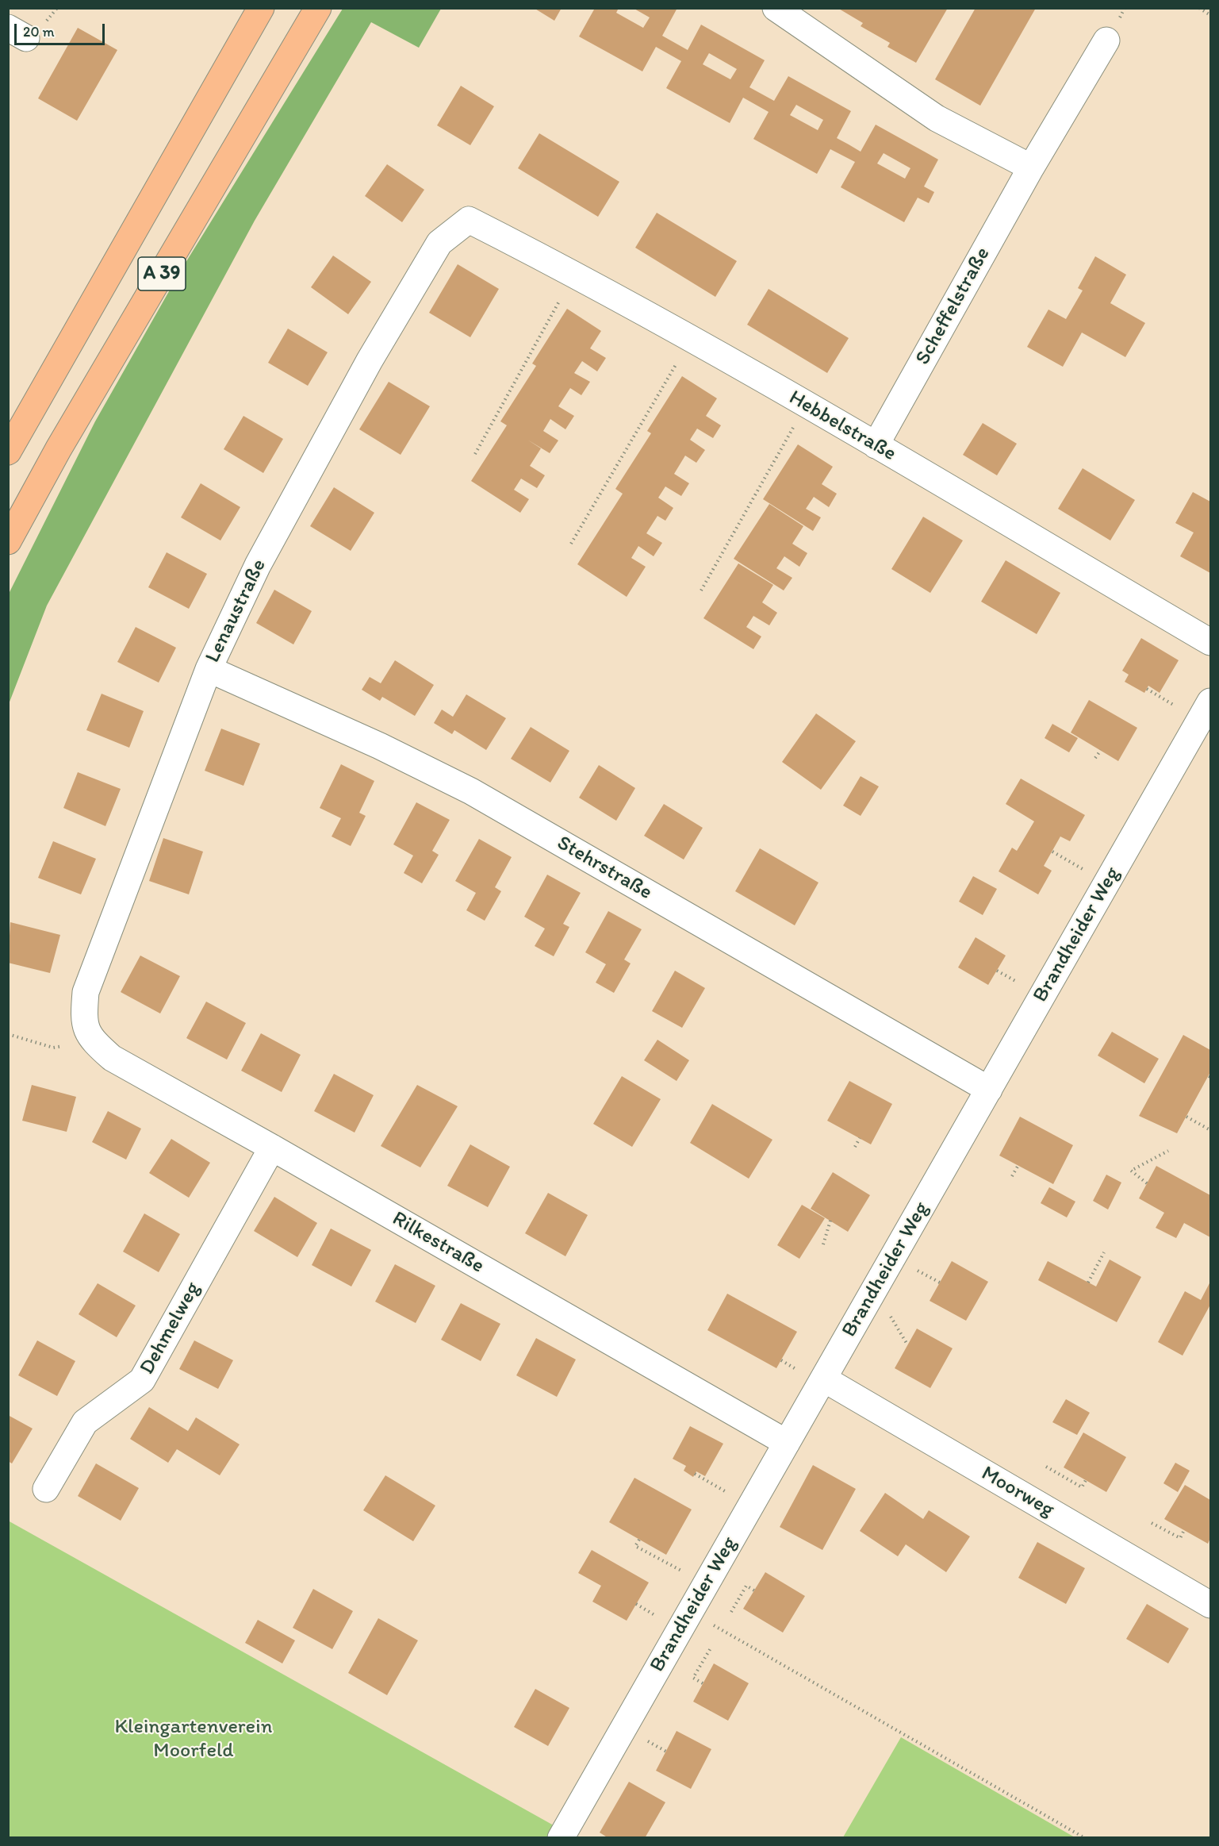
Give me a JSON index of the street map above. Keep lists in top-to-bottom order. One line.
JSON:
{"streets":{"highway":["A 39"],"street":["Scheffelstraße","Hebbelstraße","Lenaustraße","Stehrstraße","Brandheider Weg","Rilkestraße","Dehmelweg","Moorweg"]},"crossings":[["Scheffelstraße","Hebbelstraße"],["Hebbelstraße","Lenaustraße"],["Lenaustraße","Stehrstraße"],["Lenaustraße","Rilkestraße"],["Stehrstraße","Brandheider Weg"],["Brandheider Weg","Rilkestraße"],["Brandheider Weg","Moorweg"],["Rilkestraße","Dehmelweg"]],"parks":["Kleingartenverein Moorfeld"],"scale_bar":"20 m"}
